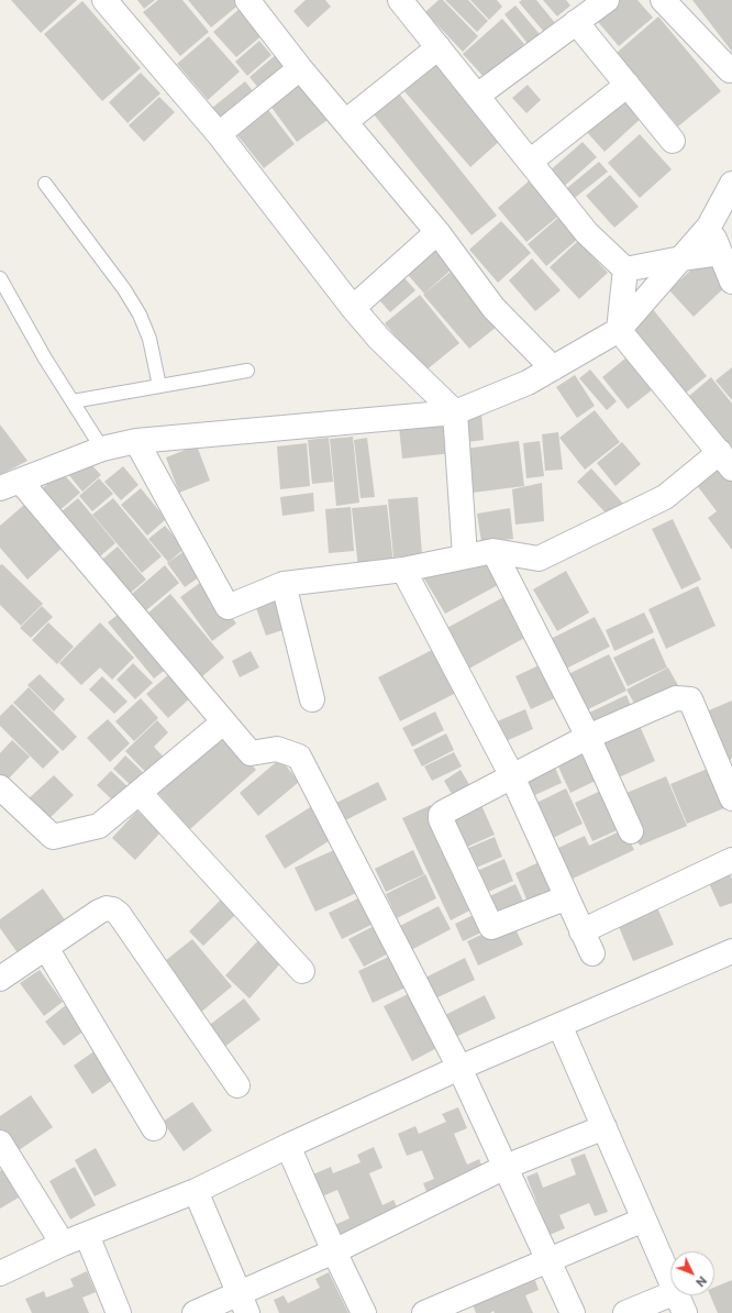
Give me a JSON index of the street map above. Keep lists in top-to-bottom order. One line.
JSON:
{"north":"bottom right"}
